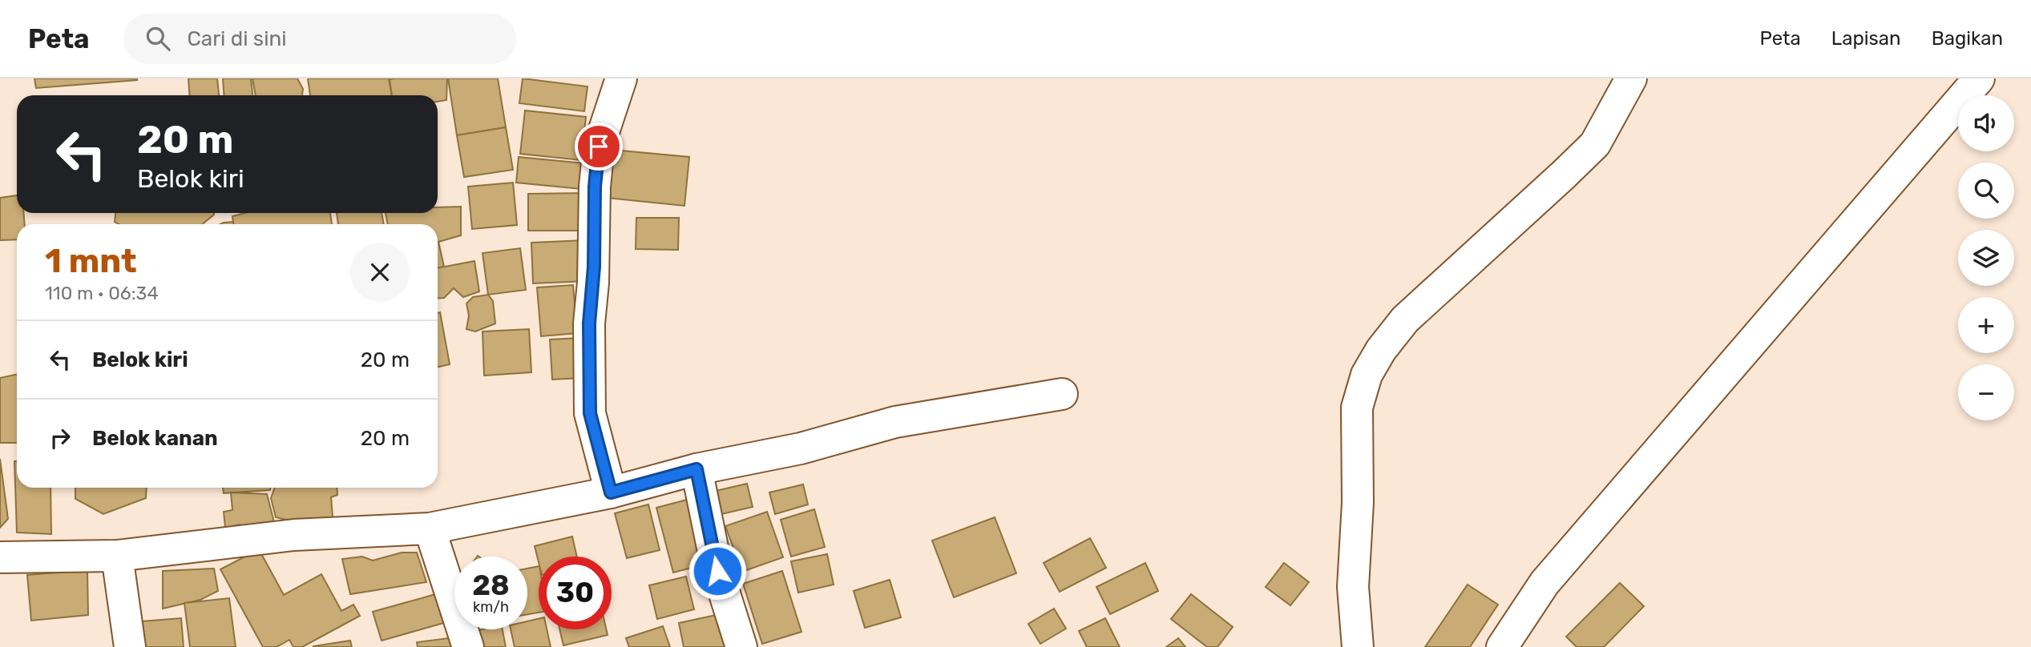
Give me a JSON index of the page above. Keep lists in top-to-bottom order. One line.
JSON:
{"page":{"header":"Peta","search":"Cari di sini","nav":["Peta","Lapisan","Bagikan"],"map_buttons":["+","−"],"turn":["20 m","Belok kiri"],"heading":["1 mnt","110 m · 06:34"],"list":[{"name":"Belok kiri","value":"20 m"},{"name":"Belok kanan","value":"20 m"}],"speed":"28 km/h","limit":"30"}}
